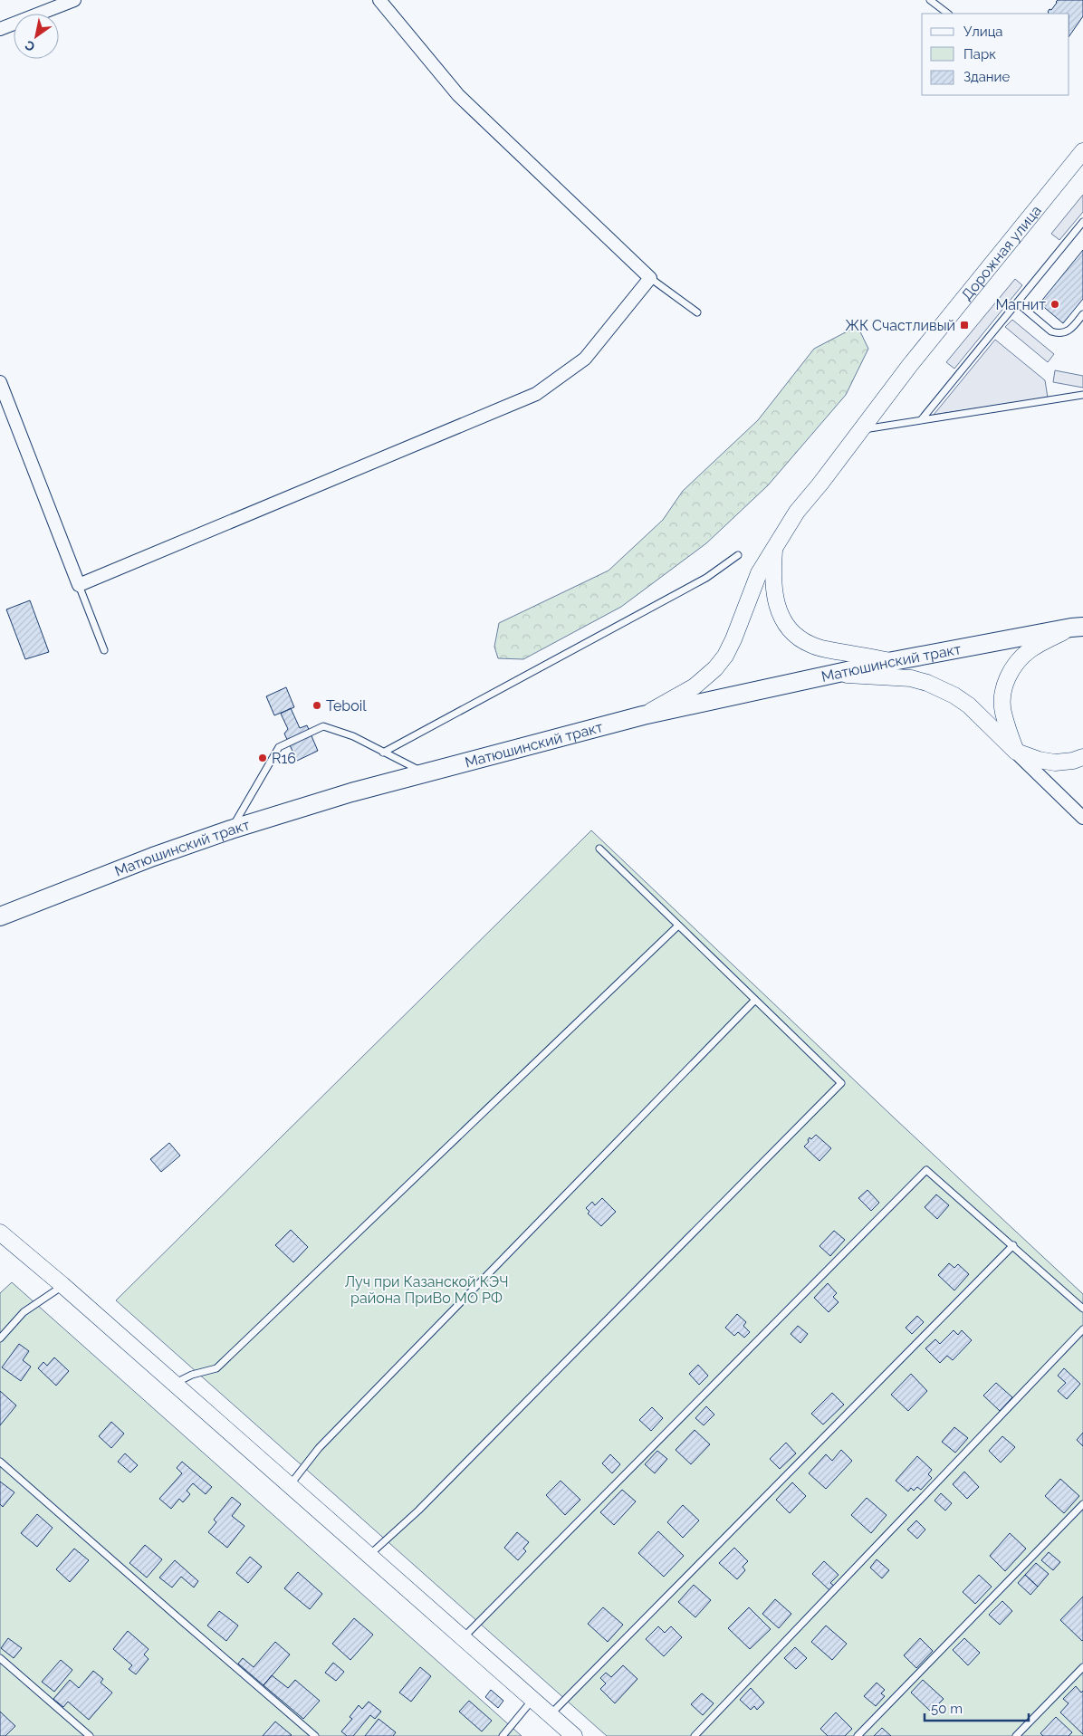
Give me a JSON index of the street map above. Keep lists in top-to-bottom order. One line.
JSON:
{"streets":{"main road":["Матюшинский тракт"],"street":["Дорожная улица"]},"crossings":[["Дорожная улица","Матюшинский тракт"]],"parks":["Луч при Казанской КЭЧ района ПриВо МО РФ"],"places":{"other":["Магнит","Teboil","R16"],"transit":["ЖК Счастливый"]},"legend":["Улица","Парк","Здание"],"scale_bar":"50 m","north":"bottom left"}
